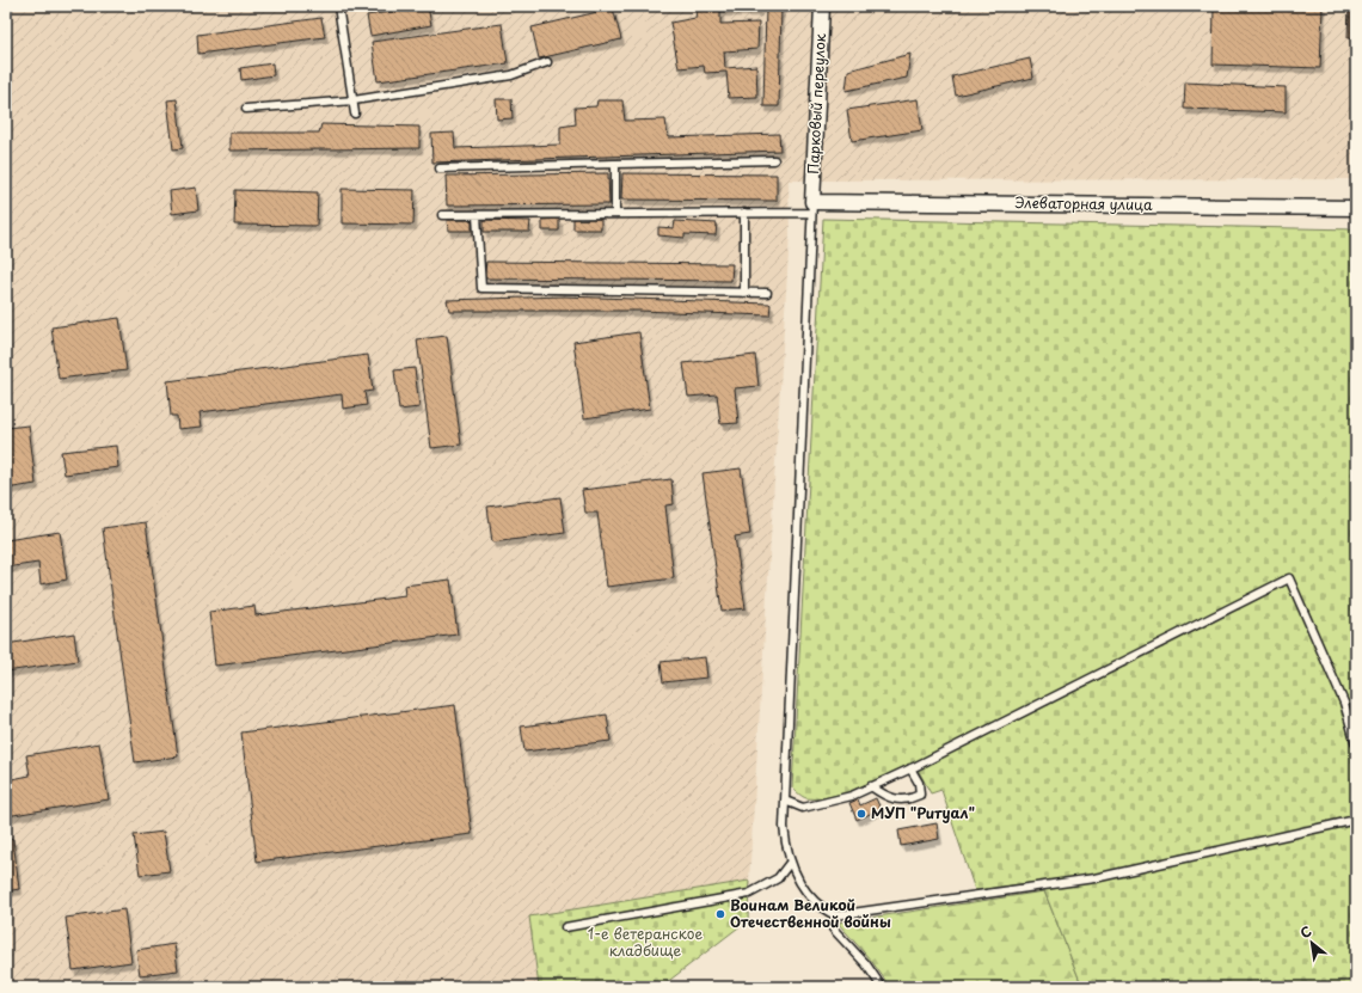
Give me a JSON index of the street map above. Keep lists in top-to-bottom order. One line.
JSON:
{"streets":{"street":["Парковый переулок","Элеваторная улица"]},"crossings":[["Парковый переулок","Элеваторная улица"]],"parks":["1-е ветеранское кладбище"],"places":["МУП \"Ритуал\"","Воинам Великой Отечественной войны"],"north":"top left"}
